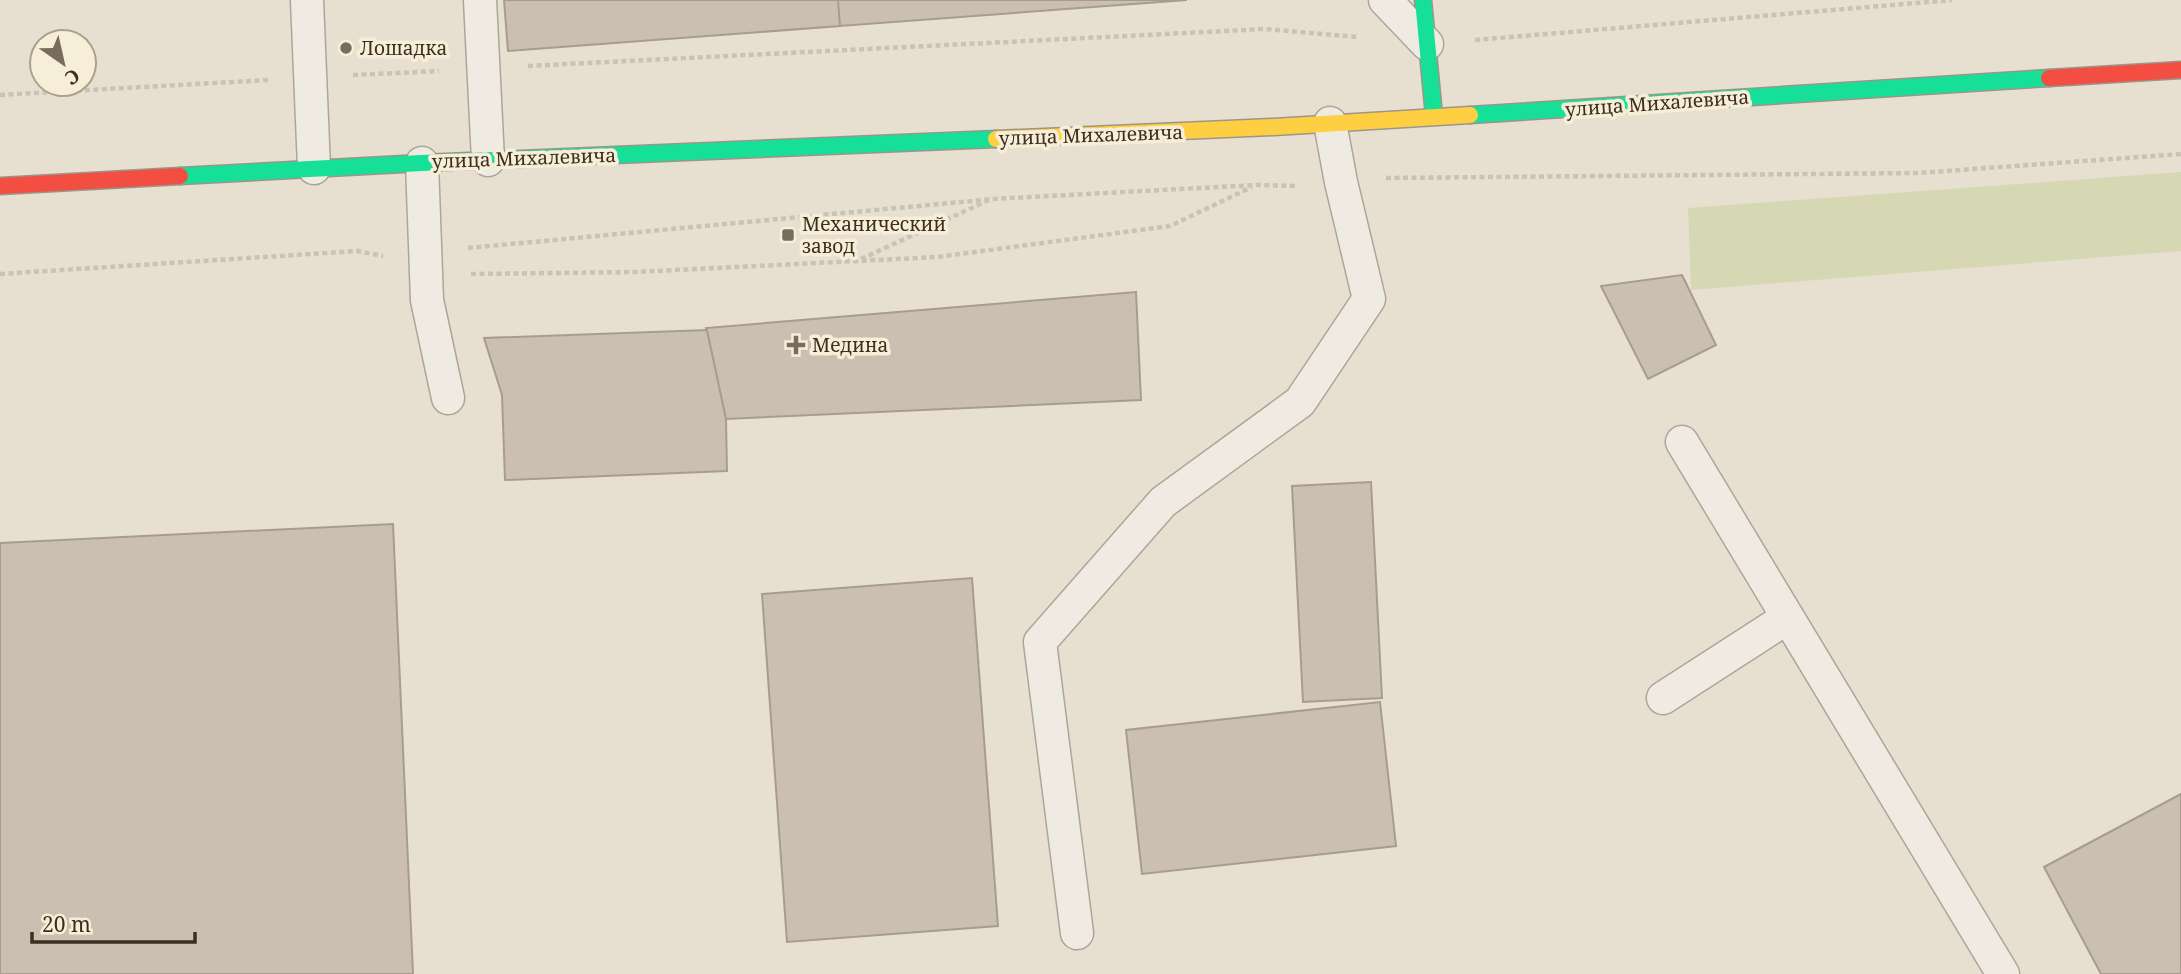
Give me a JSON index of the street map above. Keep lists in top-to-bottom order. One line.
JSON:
{"streets":{"main road":["улица Михалевича"]},"places":{"other":["Лошадка"],"transit":["Механический завод"],"health":["Медина"]},"scale_bar":"20 m","north":"bottom right"}
